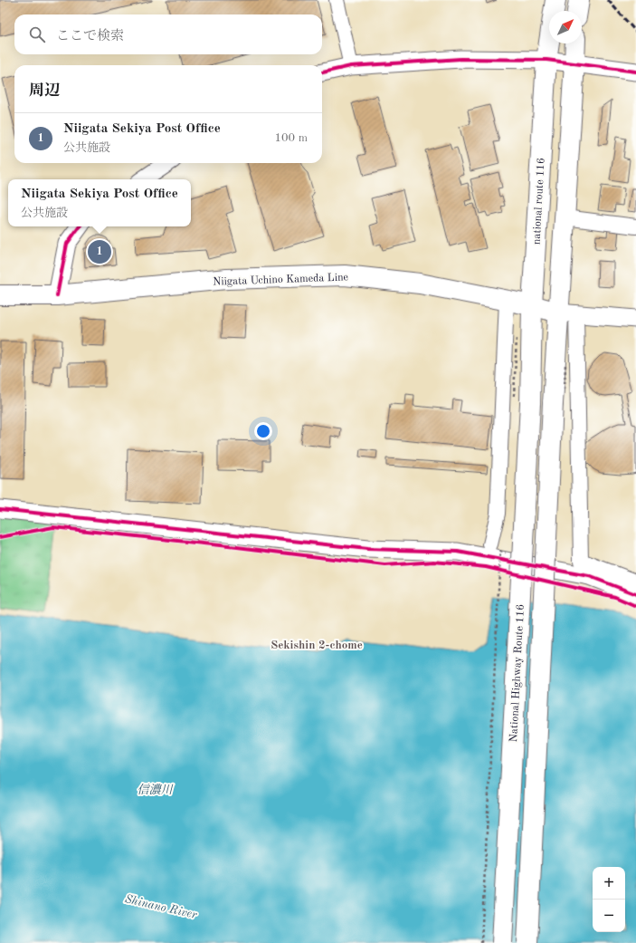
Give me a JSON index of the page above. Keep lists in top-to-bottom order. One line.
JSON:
{"streets":{"main road":["national route 116","Niigata Uchino Kameda Line","National Highway Route 116"]},"crossings":[["national route 116","Niigata Uchino Kameda Line"],["national route 116","National Highway Route 116"],["Niigata Uchino Kameda Line","National Highway Route 116"]],"districts":["Sekishin 2-chome"],"water":["信濃川","Shinano River"],"north":"top right","page":{"search":"ここで検索","heading":"周辺","list":[{"mark":"1","name":"Niigata Sekiya Post Office","note":"公共施設","value":"100 m"}],"popup":["Niigata Sekiya Post Office","公共施設"],"pins":"1","map_buttons":["+","−"]}}
